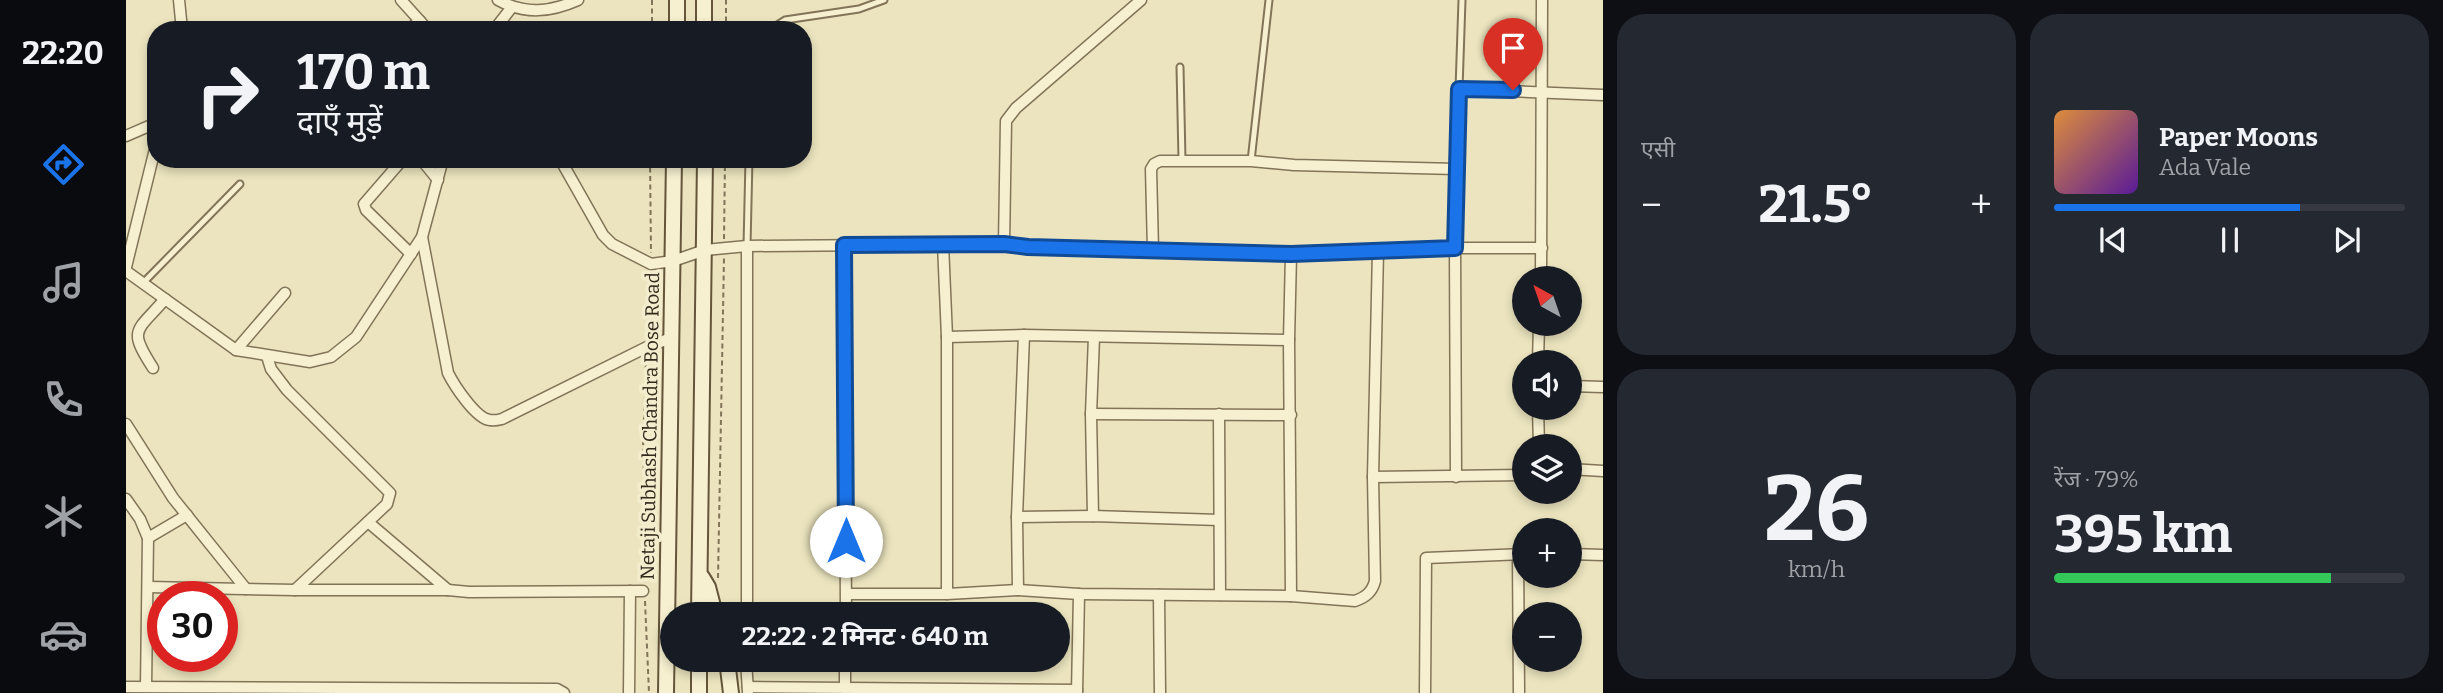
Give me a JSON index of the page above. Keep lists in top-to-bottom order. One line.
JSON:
{"streets":{"main road":["Netaji Subhash Chandra Bose Road"]},"north":"top left","page":{"tabs":"22:20","tile":["एसी",["26","km/h"],["रेंज · 79%","395 km"]],"turn":["170 m","दाएँ मुड़ें"],"song":["Paper Moons","Ada Vale"],"heat":["−","21.5°","+"],"map_buttons":["+","−"],"limit":"30","trip":"22:22 · 2 मिनट · 640 m"}}
